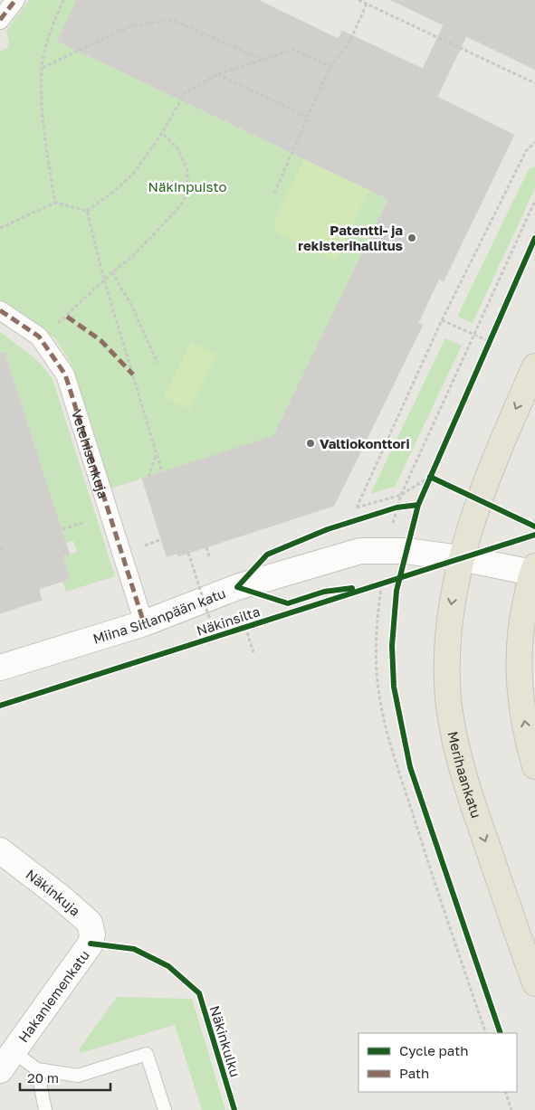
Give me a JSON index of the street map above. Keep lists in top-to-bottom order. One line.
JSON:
{"streets":{"main road":["Merihaankatu"],"street":["Vetehisenkuja","Miina Sillanpään katu","Näkinkuja","Hakaniemenkatu"],"cycle path":["Näkinsilta","Näkinkulku"]},"crossings":[["Vetehisenkuja","Miina Sillanpään katu"],["Miina Sillanpään katu","Merihaankatu"],["Näkinkuja","Hakaniemenkatu"]],"parks":["Näkinpuisto"],"places":["Patentti- ja rekisterihallitus","Valtiokonttori"],"legend":["Cycle path","Path"],"scale_bar":"20 m"}
